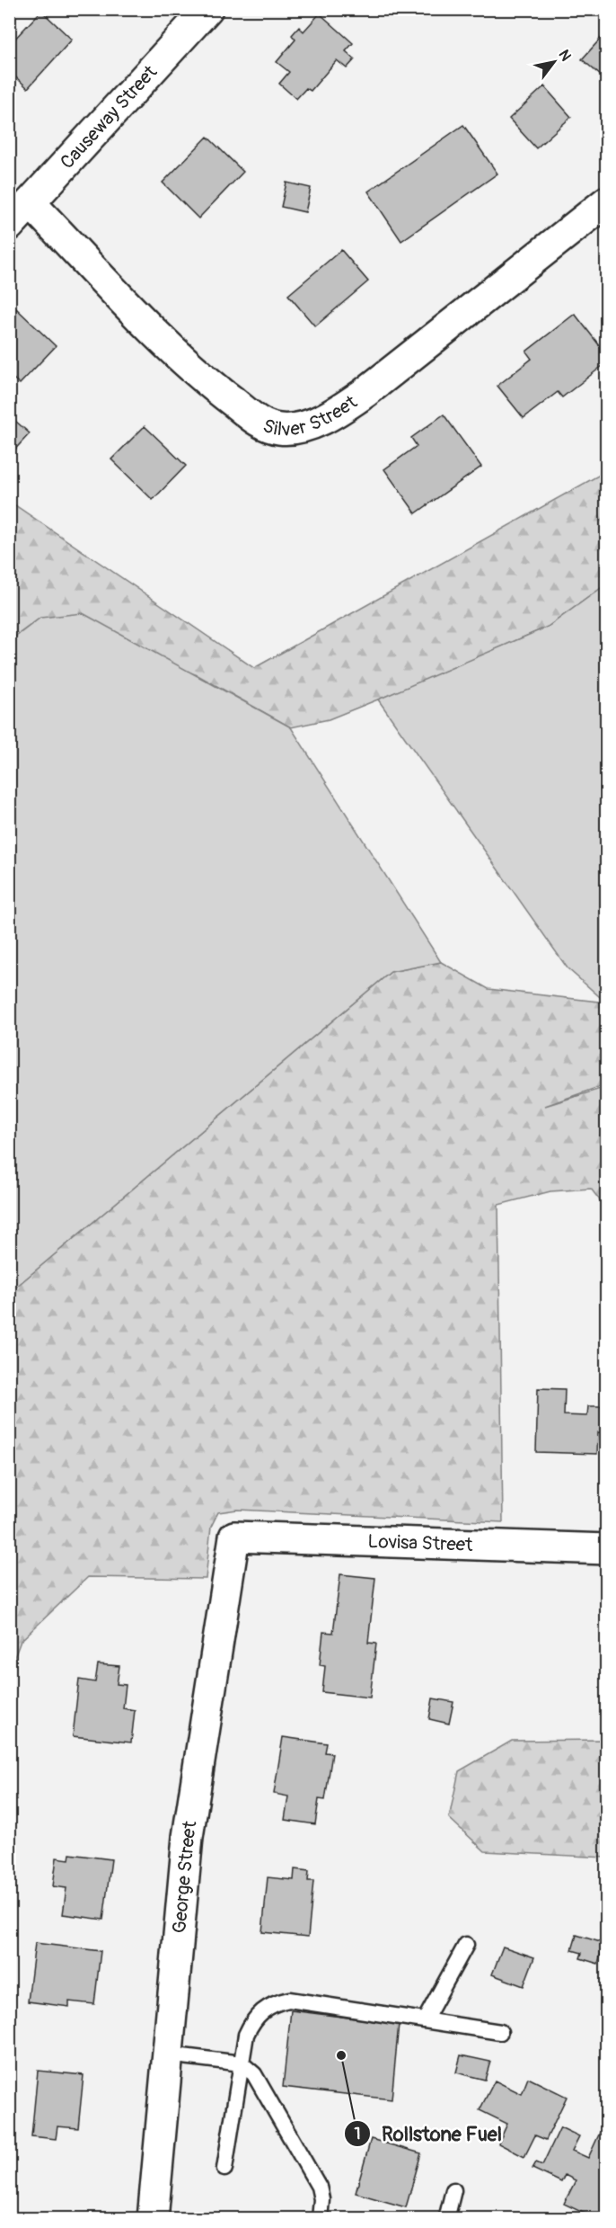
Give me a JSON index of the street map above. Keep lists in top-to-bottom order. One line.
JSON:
{"streets":{"street":["Causeway Street","Silver Street","Lovisa Street","George Street"]},"crossings":[["Causeway Street","Silver Street"],["Lovisa Street","George Street"]],"places":["Rollstone Fuel"],"north":"top right"}
